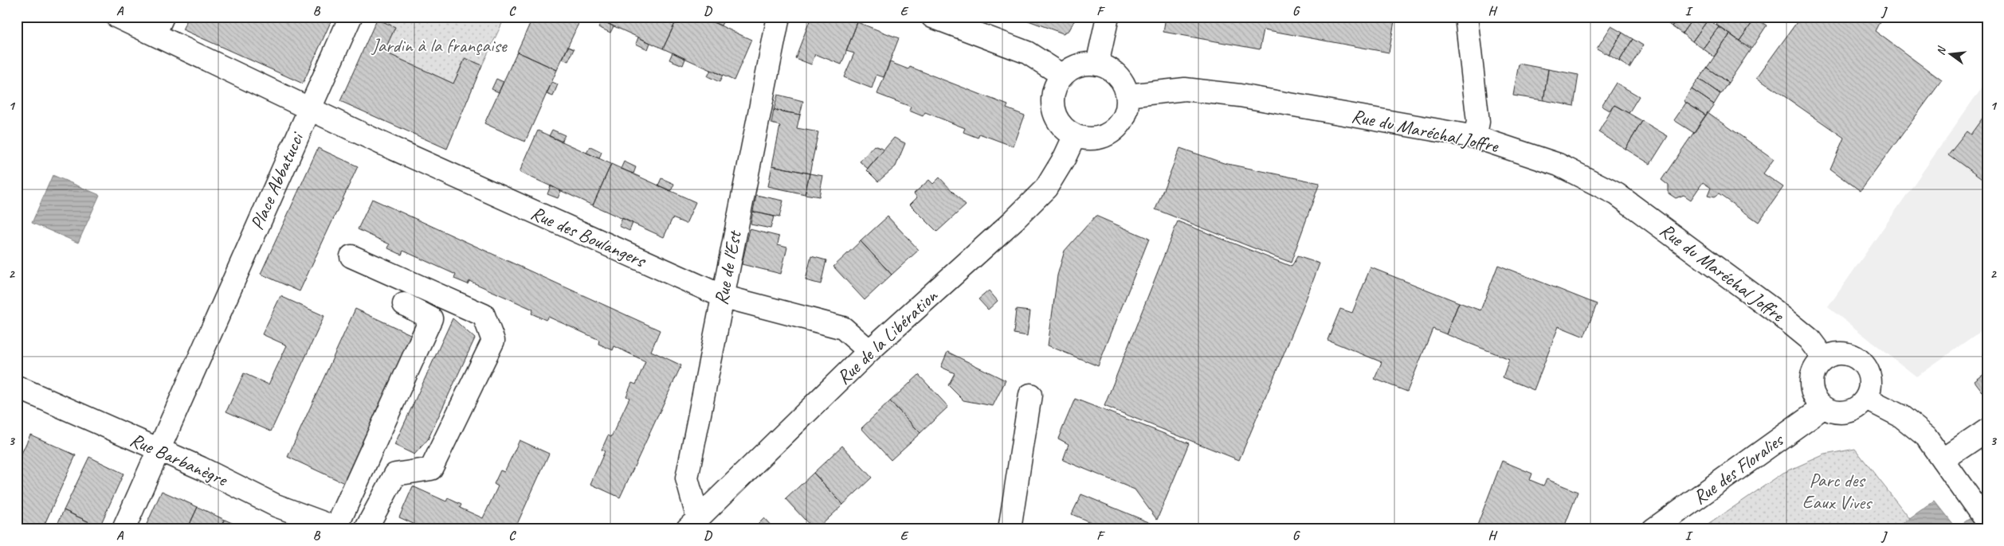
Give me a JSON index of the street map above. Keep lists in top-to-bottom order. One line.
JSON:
{"streets":{"street":["Rue du Maréchal Joffre","Place Abbatucci","Rue des Boulangers","Rue de l'Est","Rue de la Libération","Rue Barbanègre","Rue des Floralies"]},"crossings":[["Rue du Maréchal Joffre","Rue de la Libération"],["Rue du Maréchal Joffre","Rue des Floralies"],["Place Abbatucci","Rue des Boulangers"],["Place Abbatucci","Rue Barbanègre"],["Rue des Boulangers","Rue de l'Est"],["Rue des Boulangers","Rue de la Libération"],["Rue de l'Est","Rue de la Libération"]],"parks":["Jardin à la française","Parc des Eaux Vives"],"north":"left","grid":{"columns":["A","B","C","D","E","F","G","H","I","J"],"rows":["1","2","3"]}}
